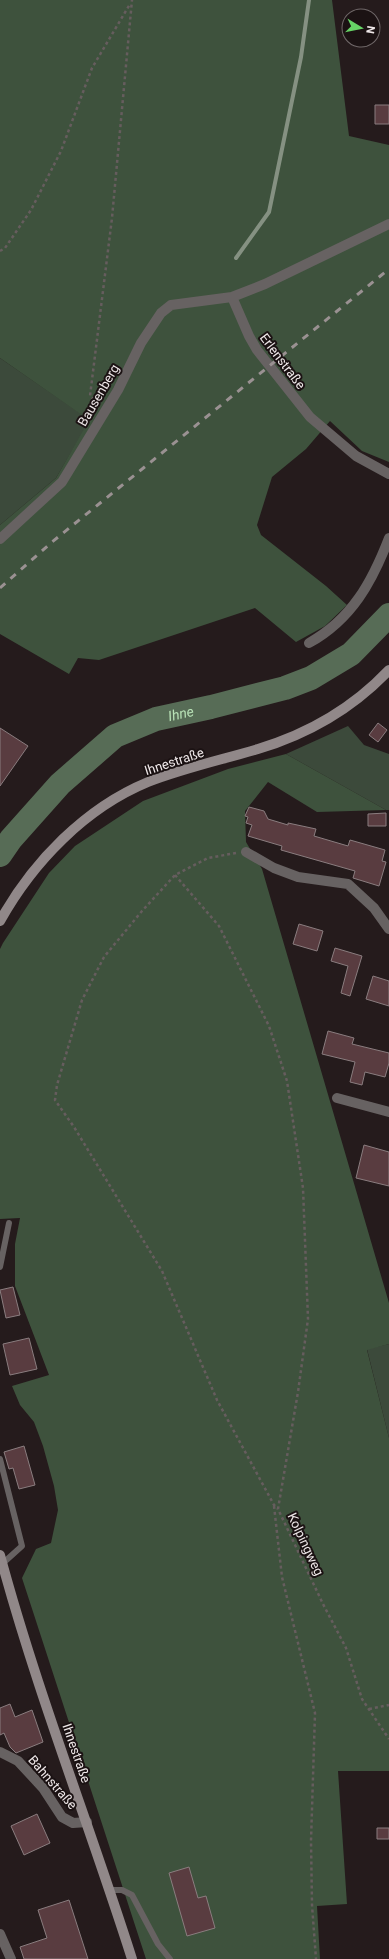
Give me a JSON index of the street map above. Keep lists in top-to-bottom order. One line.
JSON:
{"streets":{"main road":["Ihnestraße"],"street":["Erlenstraße","Bausenberg","Bahnstraße"],"path":["Kolpingweg"]},"crossings":[["Erlenstraße","Bausenberg"],["Ihnestraße","Bahnstraße"]],"water":["Ihne"],"north":"right"}
